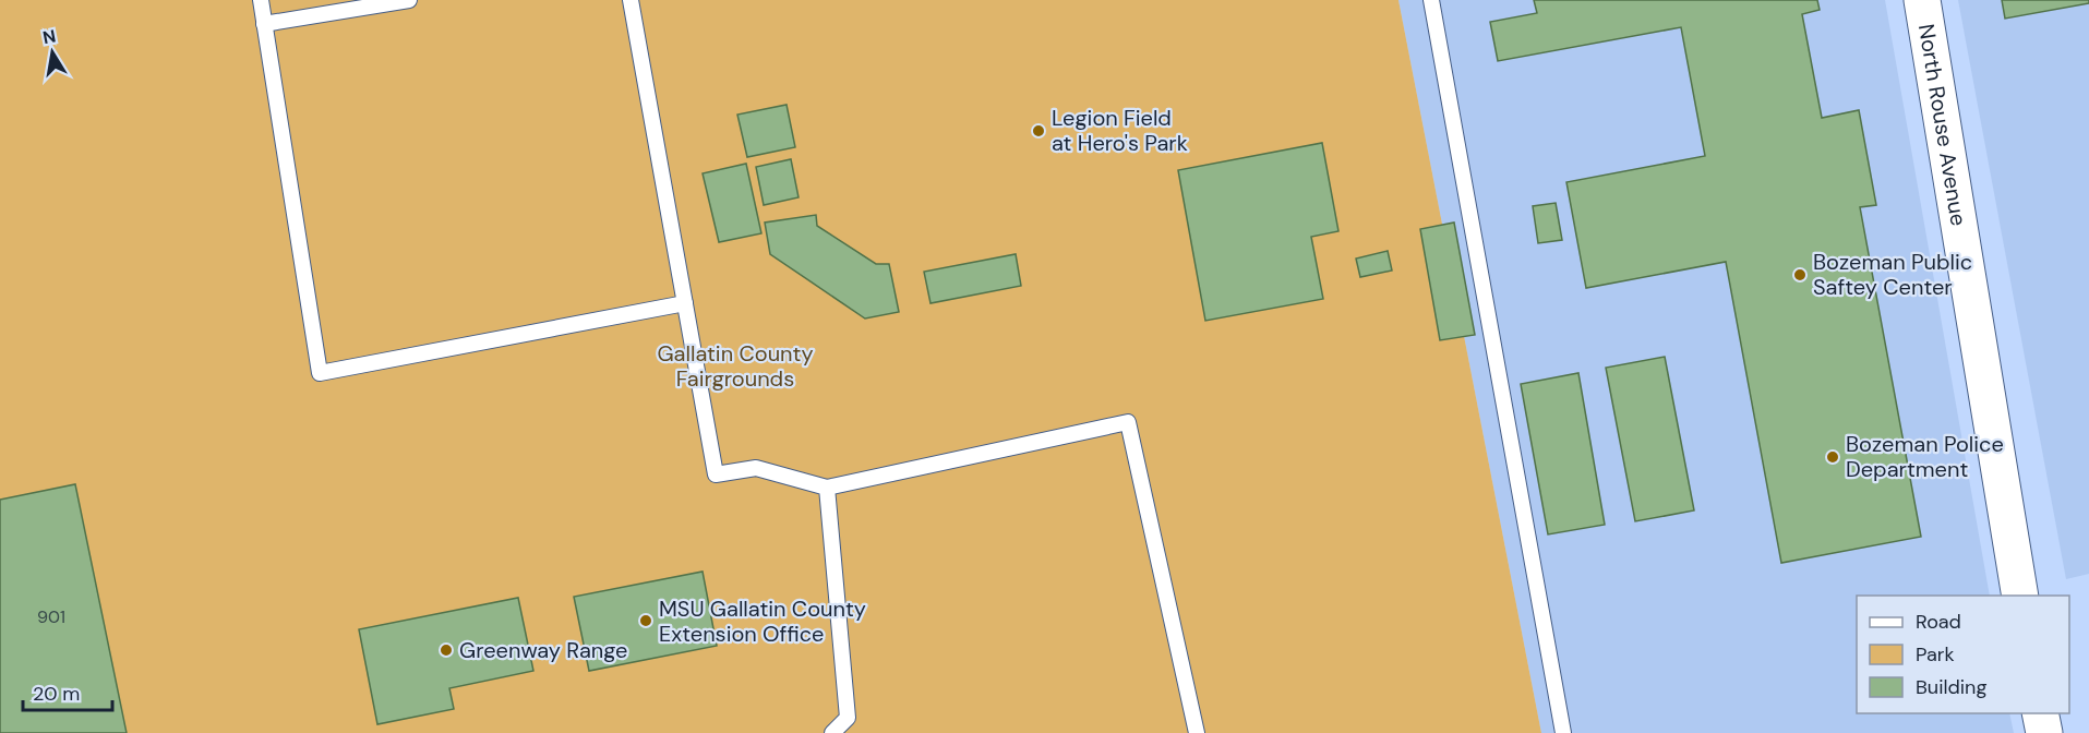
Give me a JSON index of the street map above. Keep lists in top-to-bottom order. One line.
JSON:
{"streets":{"main road":["North Rouse Avenue"]},"parks":["Gallatin County Fairgrounds"],"places":["Legion Field at Hero's Park","Bozeman Public Saftey Center","Bozeman Police Department","MSU Gallatin County Extension Office","Greenway Range"],"house_numbers":["901"],"legend":["Road","Park","Building"],"scale_bar":"20 m","north":"top"}
